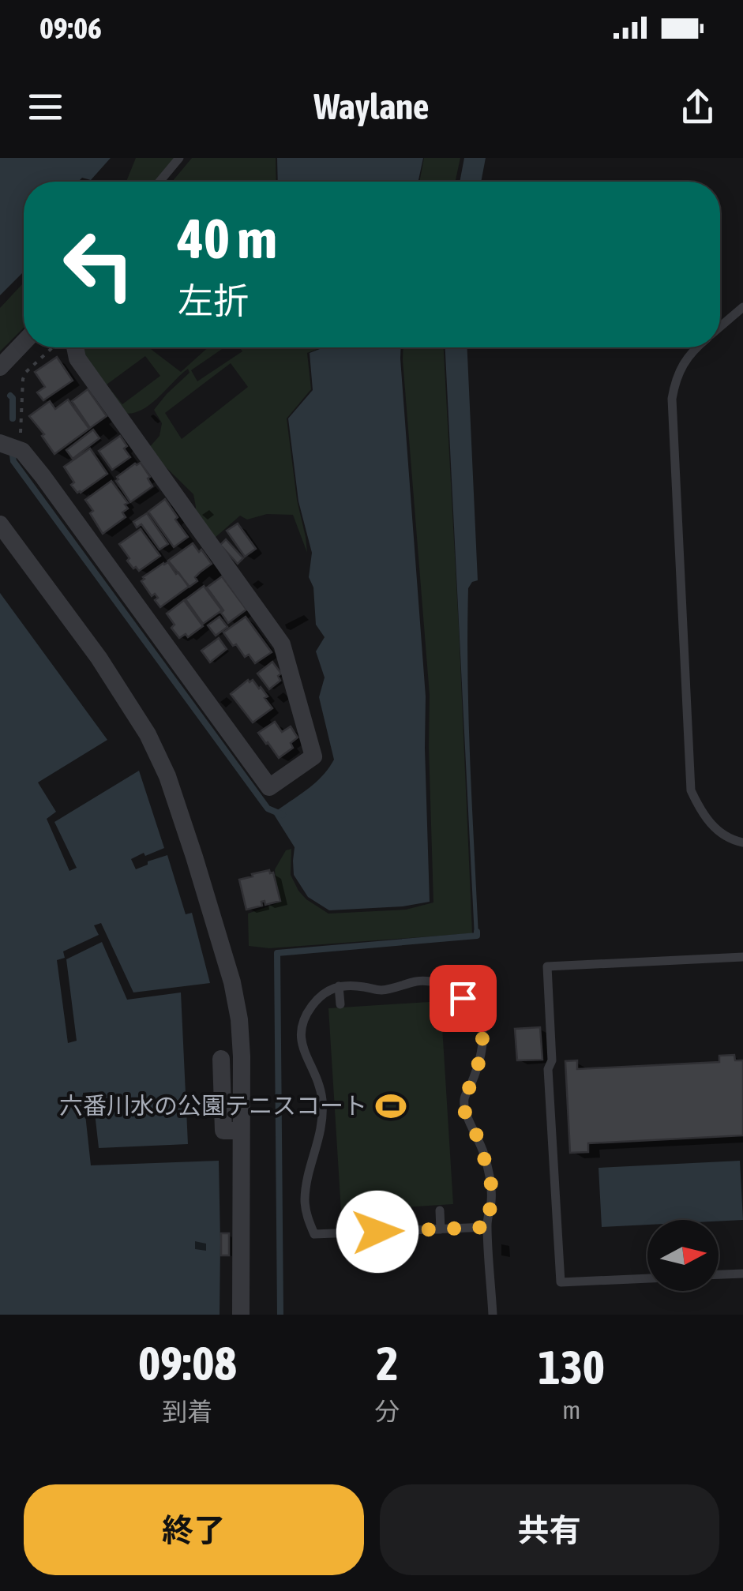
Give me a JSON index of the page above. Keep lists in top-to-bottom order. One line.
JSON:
{"places":{"sports":["六番川水の公園テニスコート"]},"north":"right","page":{"status":"09:06","header":"Waylane","turn":["40 m","左折"],"eta":["09:08","到着","2","分","130","m"],"buttons":["終了","共有"]}}
